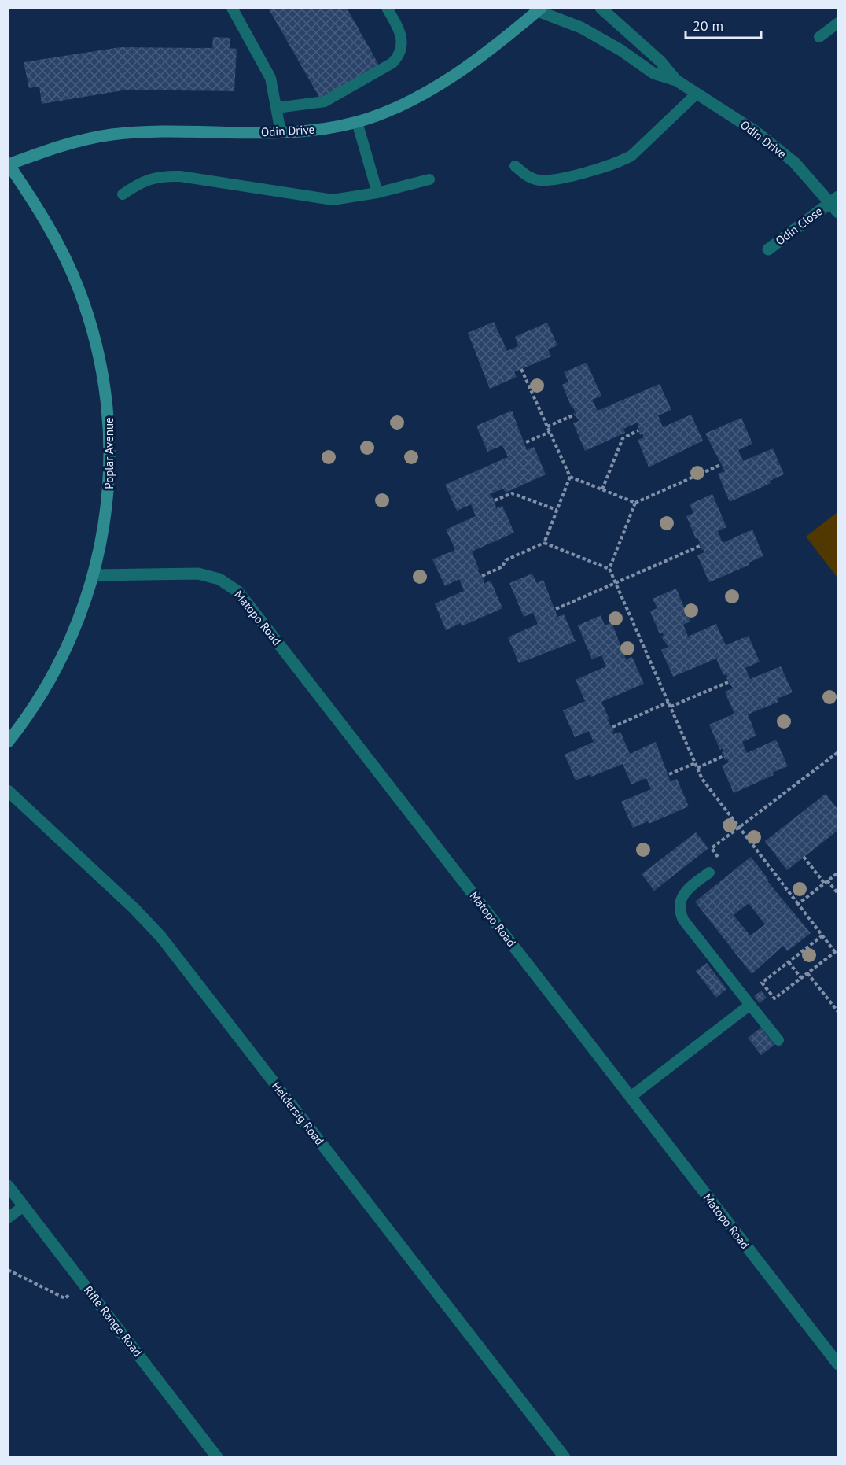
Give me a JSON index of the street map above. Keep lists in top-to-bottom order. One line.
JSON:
{"streets":{"street":["Odin Drive","Odin Close","Poplar Avenue","Matopo Road","Heldersig Road","Rifle Range Road"]},"crossings":[["Odin Drive","Odin Close"],["Odin Drive","Poplar Avenue"],["Poplar Avenue","Matopo Road"]],"scale_bar":"20 m"}
